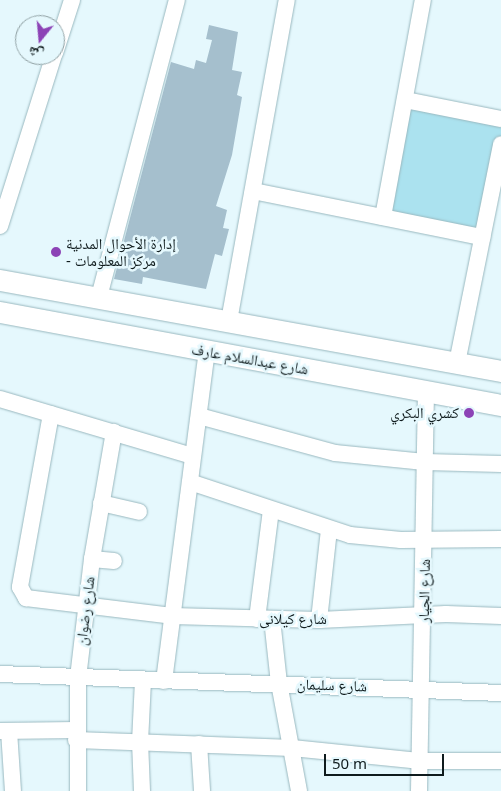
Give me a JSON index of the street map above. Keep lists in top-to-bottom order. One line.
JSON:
{"streets":{"main road":["شارع عبدالسلام عارف"],"street":["شارع الجيار","شارع رضوان","شارع كيلانى","شارع سليمان"]},"crossings":[["شارع عبدالسلام عارف","شارع الجيار"],["شارع الجيار","شارع كيلانى"],["شارع الجيار","شارع سليمان"],["شارع رضوان","شارع كيلانى"],["شارع رضوان","شارع سليمان"]],"places":["إدارة الأحوال المدنية - مركز المعلومات","كشري البكري"],"scale_bar":"50 m","north":"bottom"}
